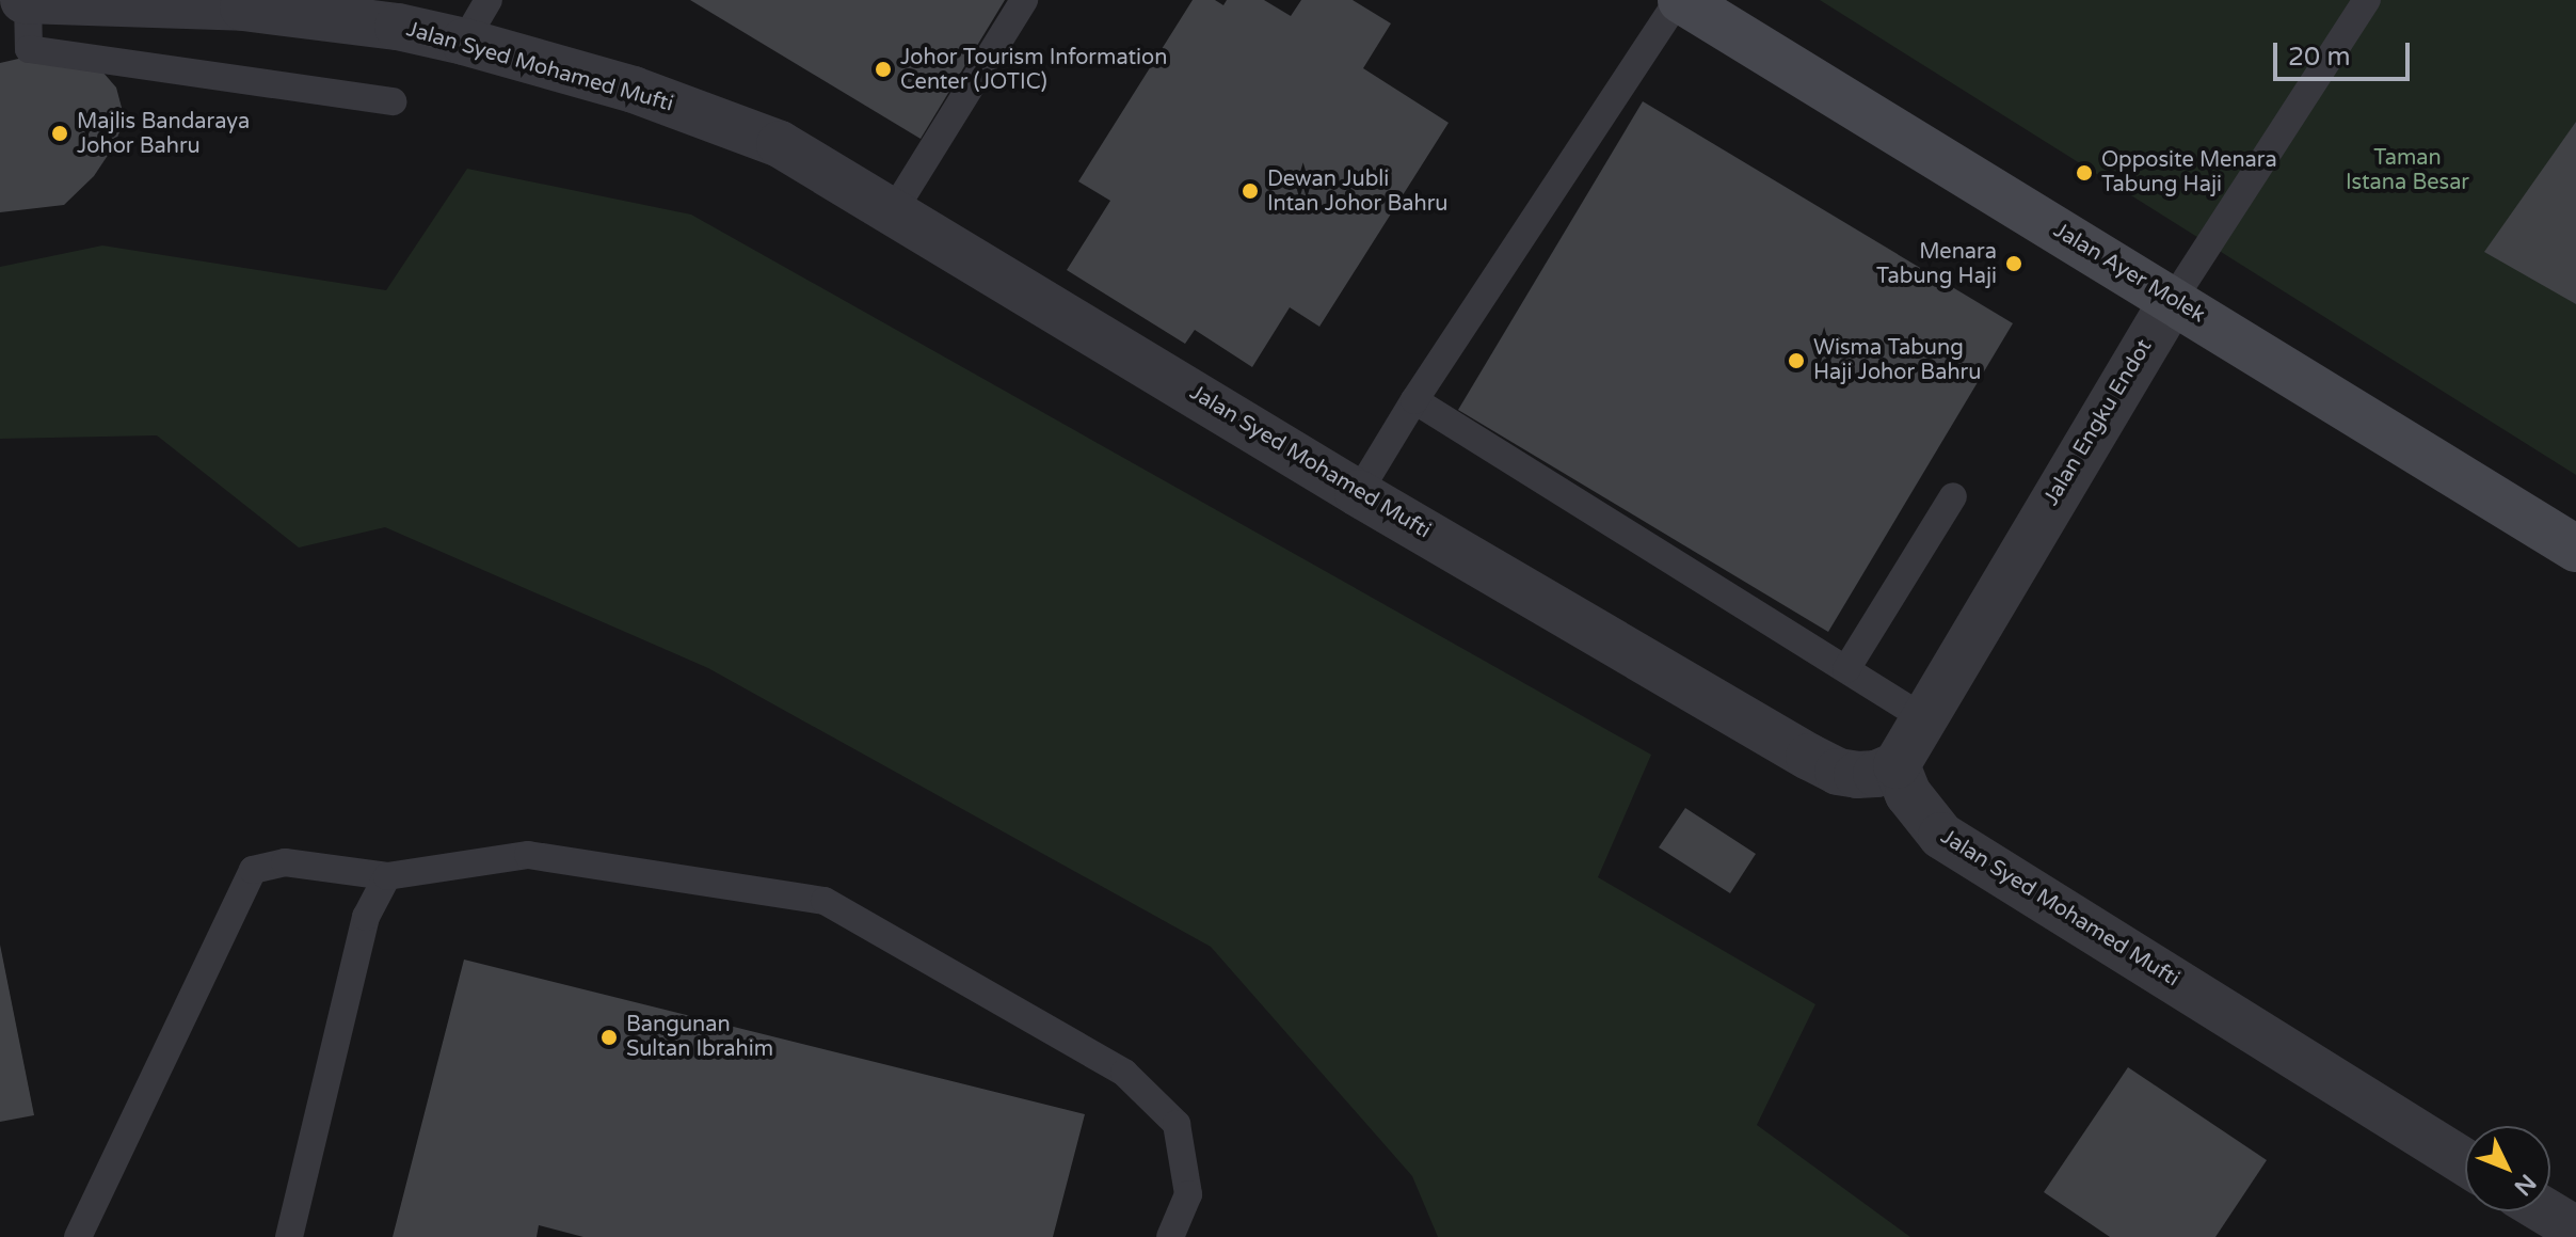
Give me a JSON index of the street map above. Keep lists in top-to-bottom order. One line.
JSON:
{"streets":{"main road":["Jalan Ayer Molek"],"street":["Jalan Syed Mohamed Mufti","Jalan Engku Endot"]},"crossings":[["Jalan Syed Mohamed Mufti","Jalan Engku Endot"],["Jalan Ayer Molek","Jalan Engku Endot"]],"parks":["Taman Istana Besar"],"places":["Johor Tourism Information Center (JOTIC)","Majlis Bandaraya Johor Bahru","Opposite Menara Tabung Haji","Dewan Jubli Intan Johor Bahru","Menara Tabung Haji","Wisma Tabung Haji Johor Bahru","Bangunan Sultan Ibrahim"],"scale_bar":"20 m","north":"bottom right"}
